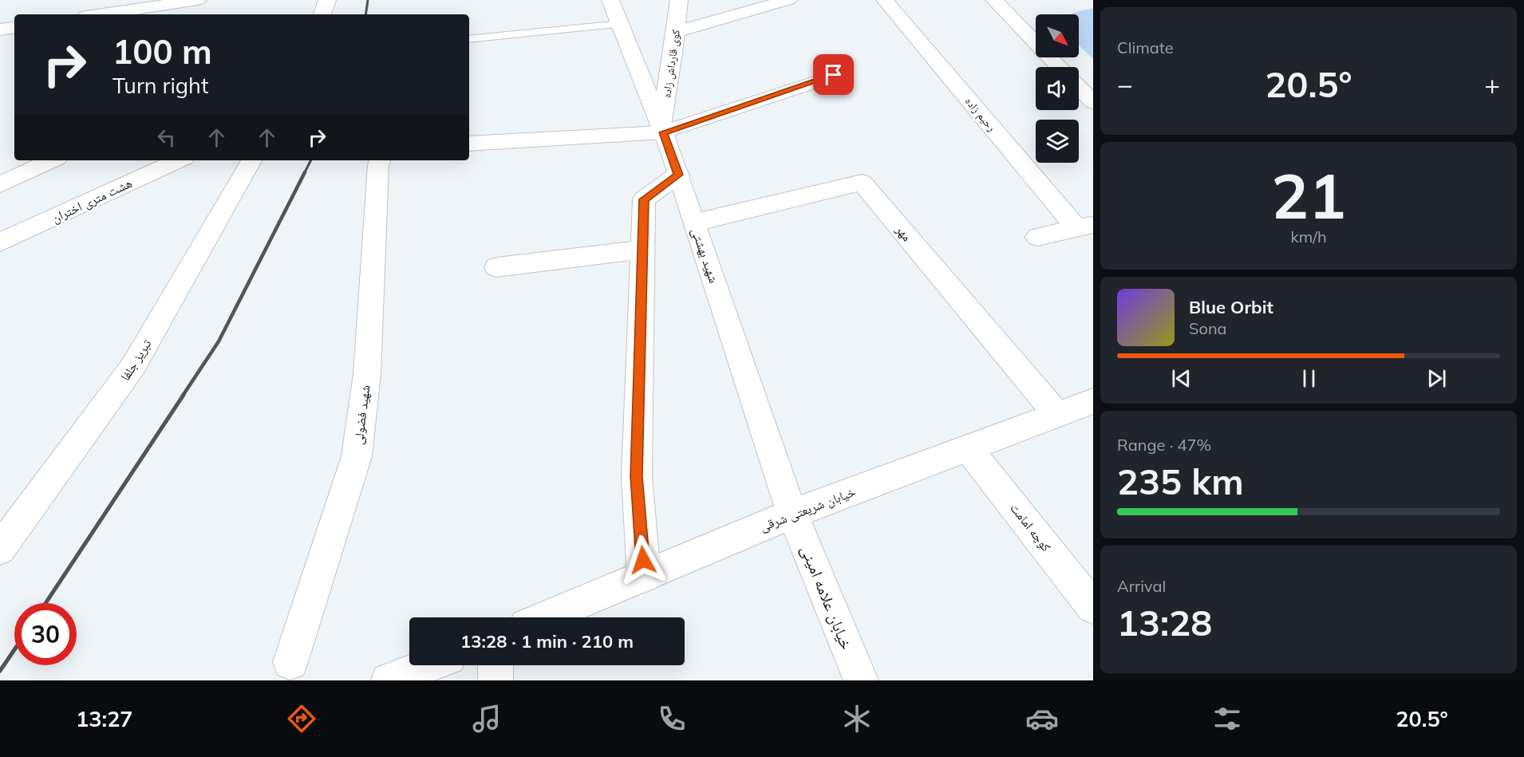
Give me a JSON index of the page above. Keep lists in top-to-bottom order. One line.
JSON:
{"streets":{"street":["کوی قارداش زاده","رحیم زاده","هشت متری اختران","مهر","شهید بهشتی","تبریز جلفا","شهید فضولی","خیابان شریعتی شرقی","کوچه امامت","خیابان علامه امینی"]},"crossings":[["کوی قارداش زاده","شهید بهشتی"],["مهر","شهید بهشتی"],["مهر","خیابان شریعتی شرقی"],["شهید بهشتی","خیابان شریعتی شرقی"],["شهید بهشتی","خیابان علامه امینی"],["خیابان شریعتی شرقی","کوچه امامت"],["خیابان شریعتی شرقی","خیابان علامه امینی"]],"north":"bottom right","page":{"tile":["Climate",["21","km/h"],["Range · 47%","235 km"],["Arrival","13:28"]],"turn":["100 m","Turn right"],"heat":["−","20.5°","+"],"song":["Blue Orbit","Sona"],"limit":"30","trip":"13:28 · 1 min · 210 m","tabs":["13:27","20.5°"]}}
